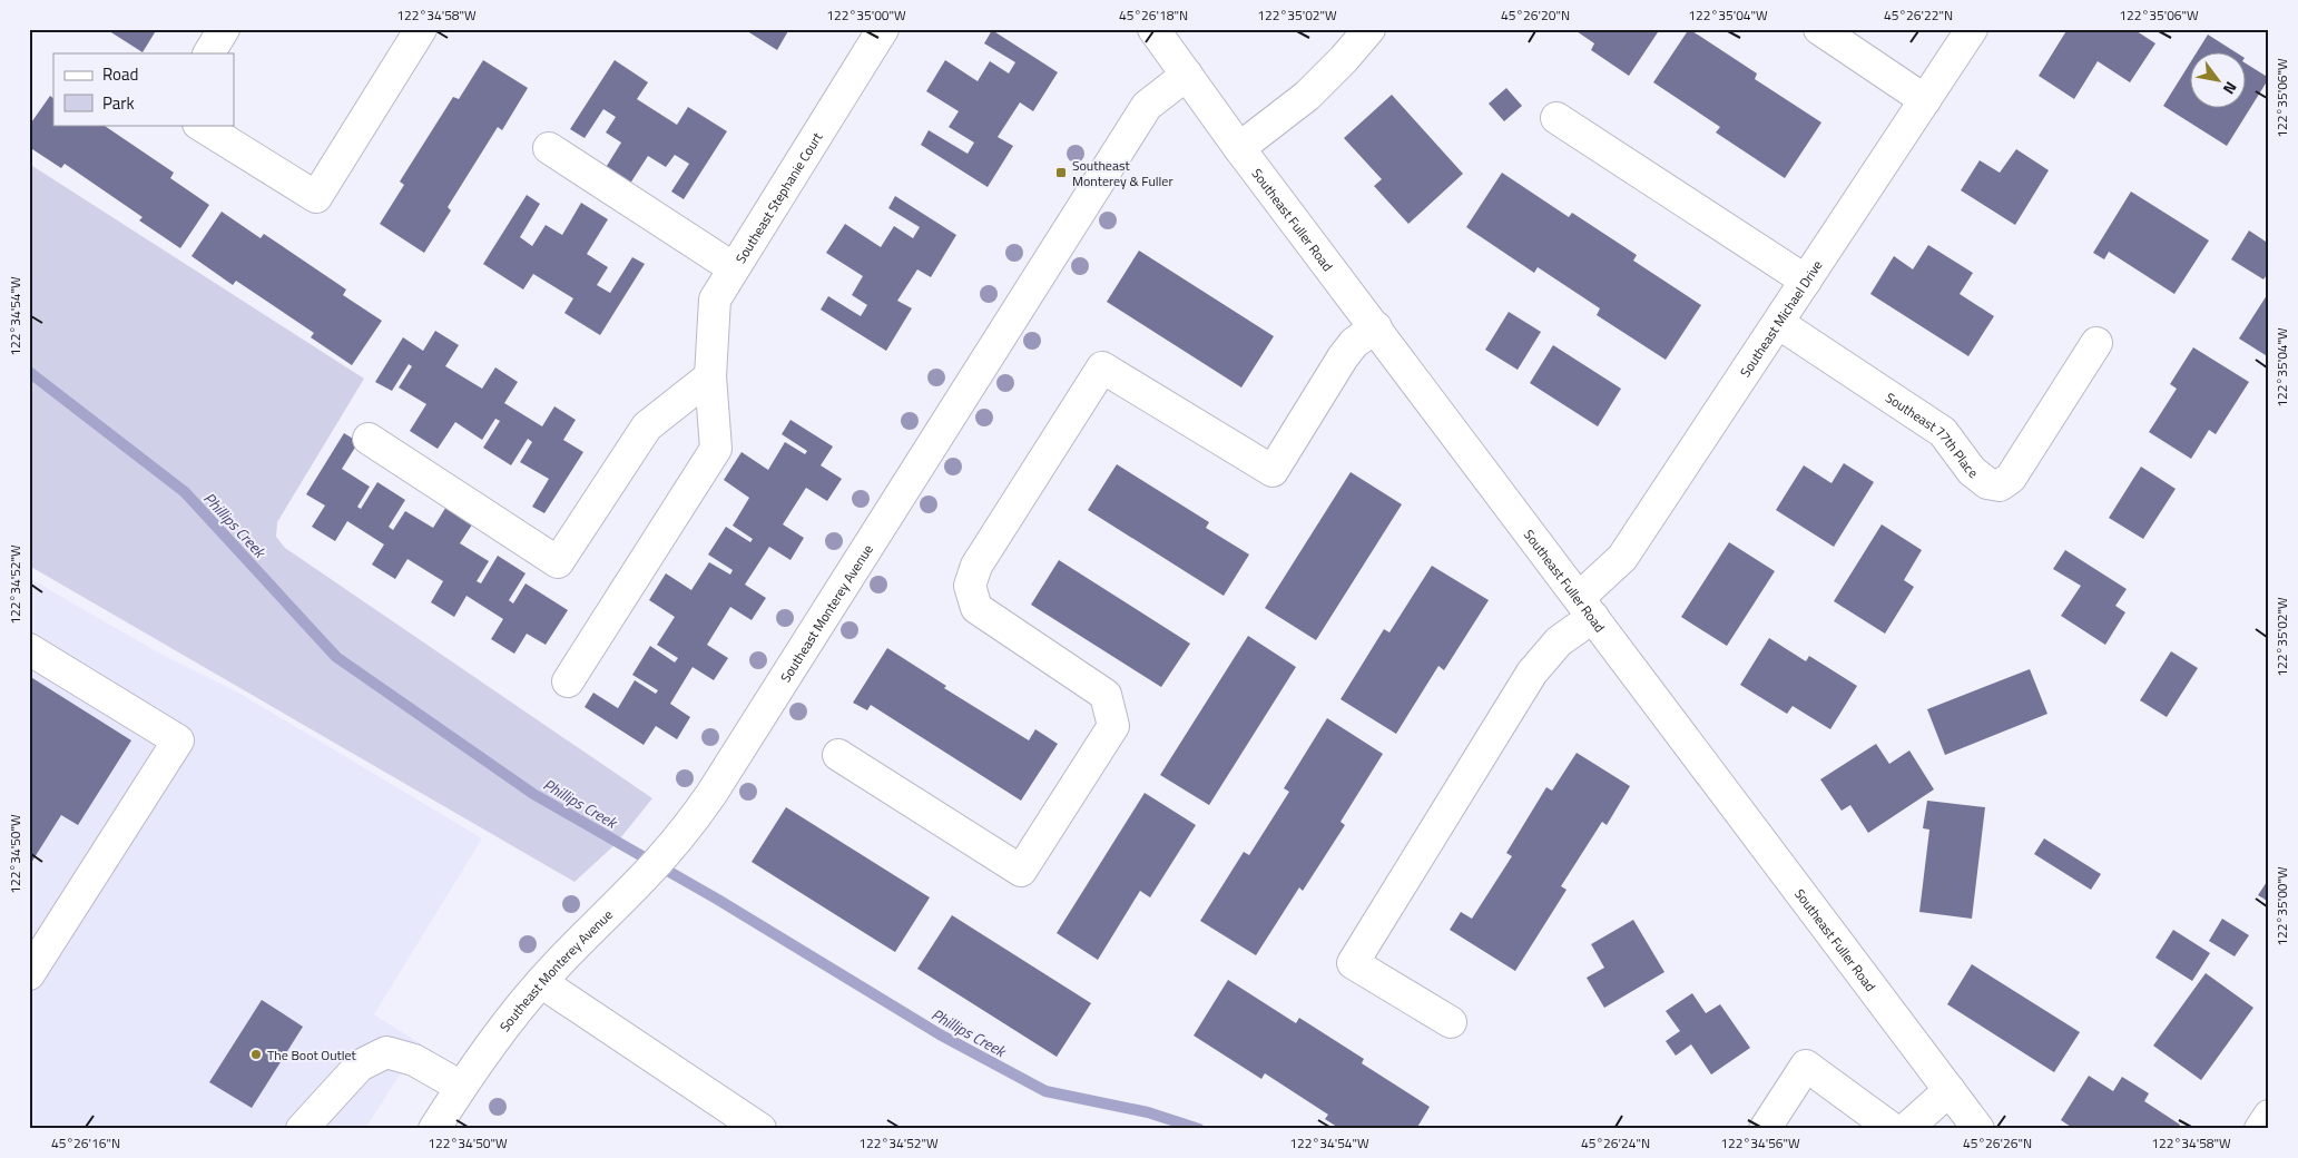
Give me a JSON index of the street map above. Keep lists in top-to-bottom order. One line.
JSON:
{"streets":{"street":["Southeast Stephanie Court","Southeast Fuller Road","Southeast Michael Drive","Southeast 77th Place","Southeast Monterey Avenue"]},"crossings":[["Southeast Fuller Road","Southeast Michael Drive"],["Southeast Fuller Road","Southeast Monterey Avenue"],["Southeast Michael Drive","Southeast 77th Place"]],"water":["Phillips Creek"],"places":{"transit":["Southeast Monterey & Fuller"],"other":["The Boot Outlet"]},"legend":["Road","Park"],"north":"bottom right","coordinates":["122°34'58\"W","122°35'00\"W","45°26'18\"N","122°35'02\"W","45°26'20\"N","122°35'04\"W","45°26'22\"N","122°35'06\"W","122°34'54\"W","122°34'52\"W","122°34'50\"W","45°26'16\"N","45°26'24\"N","122°34'56\"W","45°26'26\"N"]}
